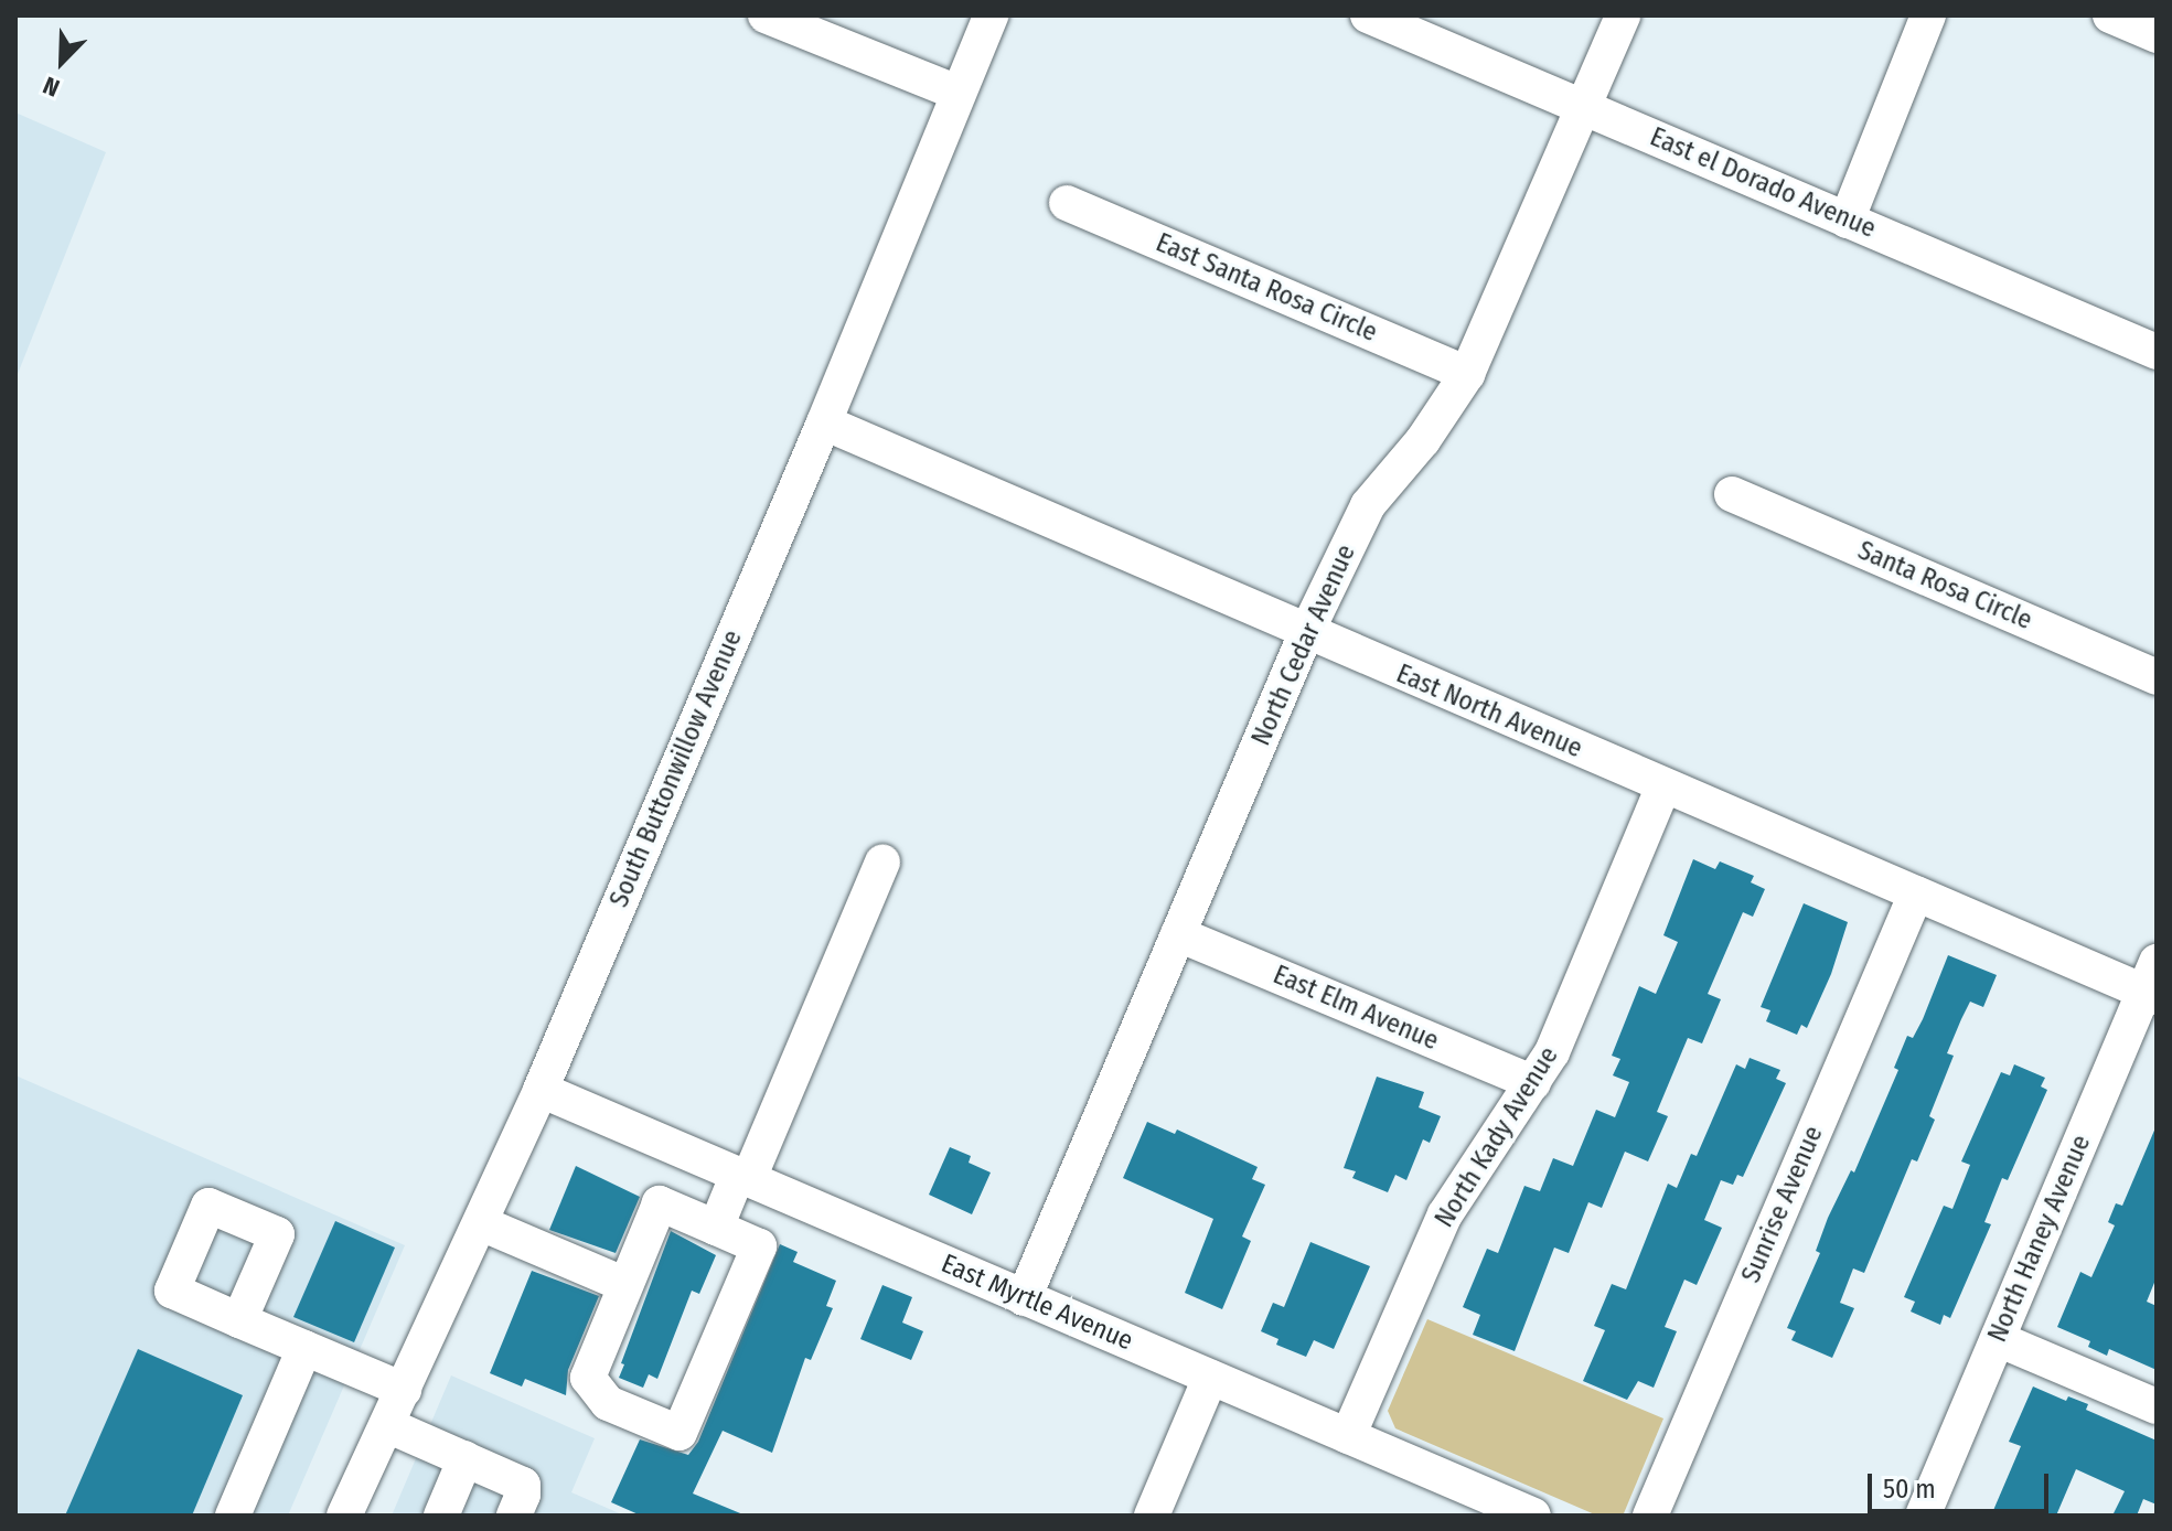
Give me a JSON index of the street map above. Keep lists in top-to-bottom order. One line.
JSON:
{"streets":{"street":["East el Dorado Avenue","East Santa Rosa Circle","Santa Rosa Circle","North Cedar Avenue","East North Avenue","South Buttonwillow Avenue","East Elm Avenue","North Kady Avenue","Sunrise Avenue","North Haney Avenue","East Myrtle Avenue"]},"crossings":[["East el Dorado Avenue","North Cedar Avenue"],["East Santa Rosa Circle","North Cedar Avenue"],["North Cedar Avenue","East North Avenue"],["North Cedar Avenue","East Elm Avenue"],["North Cedar Avenue","East Myrtle Avenue"],["East North Avenue","South Buttonwillow Avenue"],["East North Avenue","North Kady Avenue"],["East North Avenue","Sunrise Avenue"],["East North Avenue","North Haney Avenue"],["South Buttonwillow Avenue","East Myrtle Avenue"],["East Elm Avenue","North Kady Avenue"],["North Kady Avenue","East Myrtle Avenue"]],"scale_bar":"50 m","north":"bottom left"}
